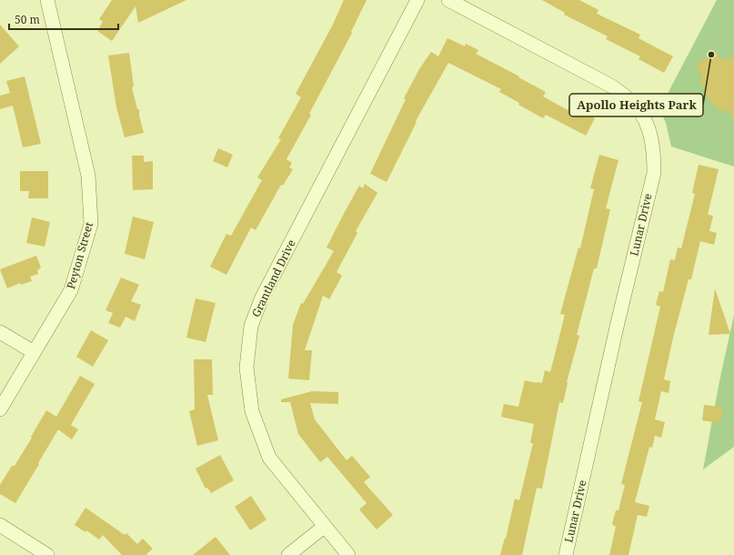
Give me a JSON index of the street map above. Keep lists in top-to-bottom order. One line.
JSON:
{"streets":{"street":["Lunar Drive","Peyton Street","Grantland Drive"]},"places":["Apollo Heights Park"],"scale_bar":"50 m"}
